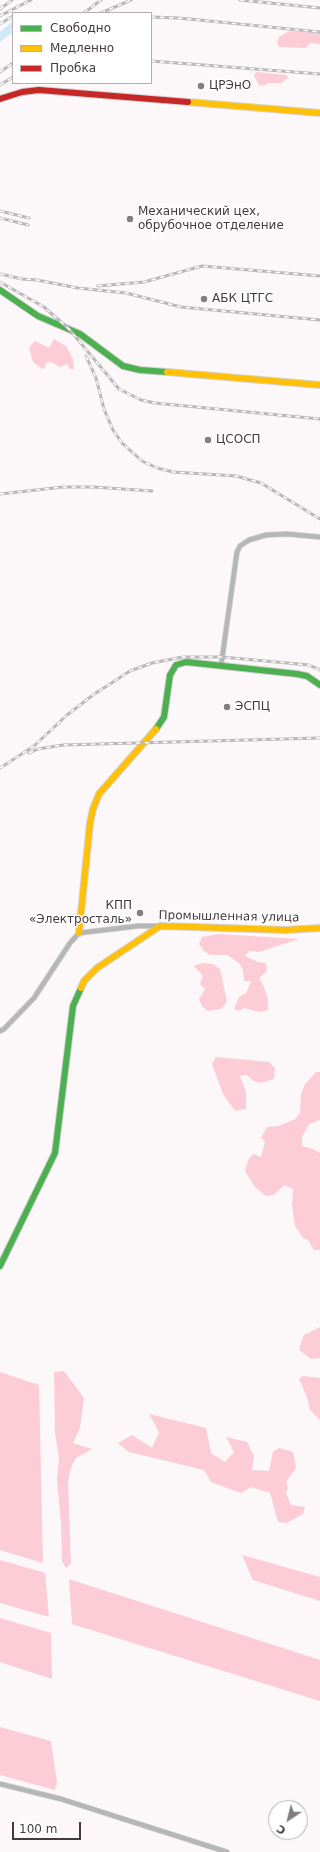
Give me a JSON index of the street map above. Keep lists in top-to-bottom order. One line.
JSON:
{"streets":{"street":["Промышленная улица"]},"places":["ЦРЭнО","Механический цех, обрубочное отделение","АБК ЦТГС","ЦСОСП","ЭСПЦ","КПП «Электросталь»"],"legend":["Свободно","Медленно","Пробка"],"scale_bar":"100 m","north":"bottom left"}
